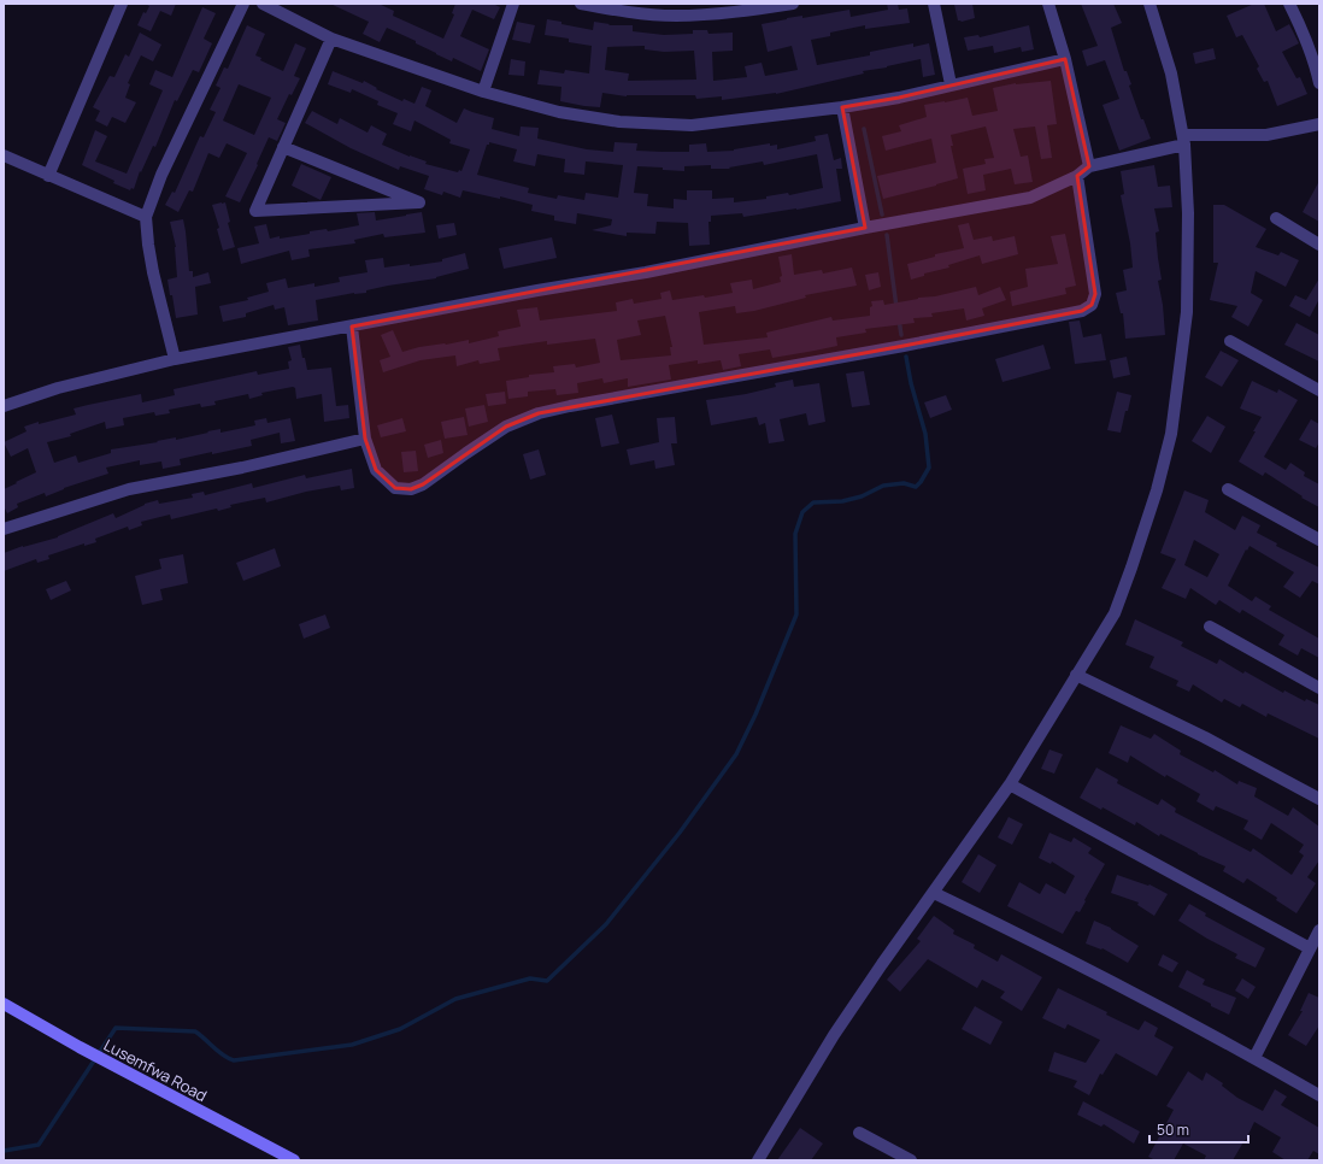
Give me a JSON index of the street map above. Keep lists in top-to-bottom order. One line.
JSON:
{"streets":{"street":["Lusemfwa Road"]},"scale_bar":"50 m"}
